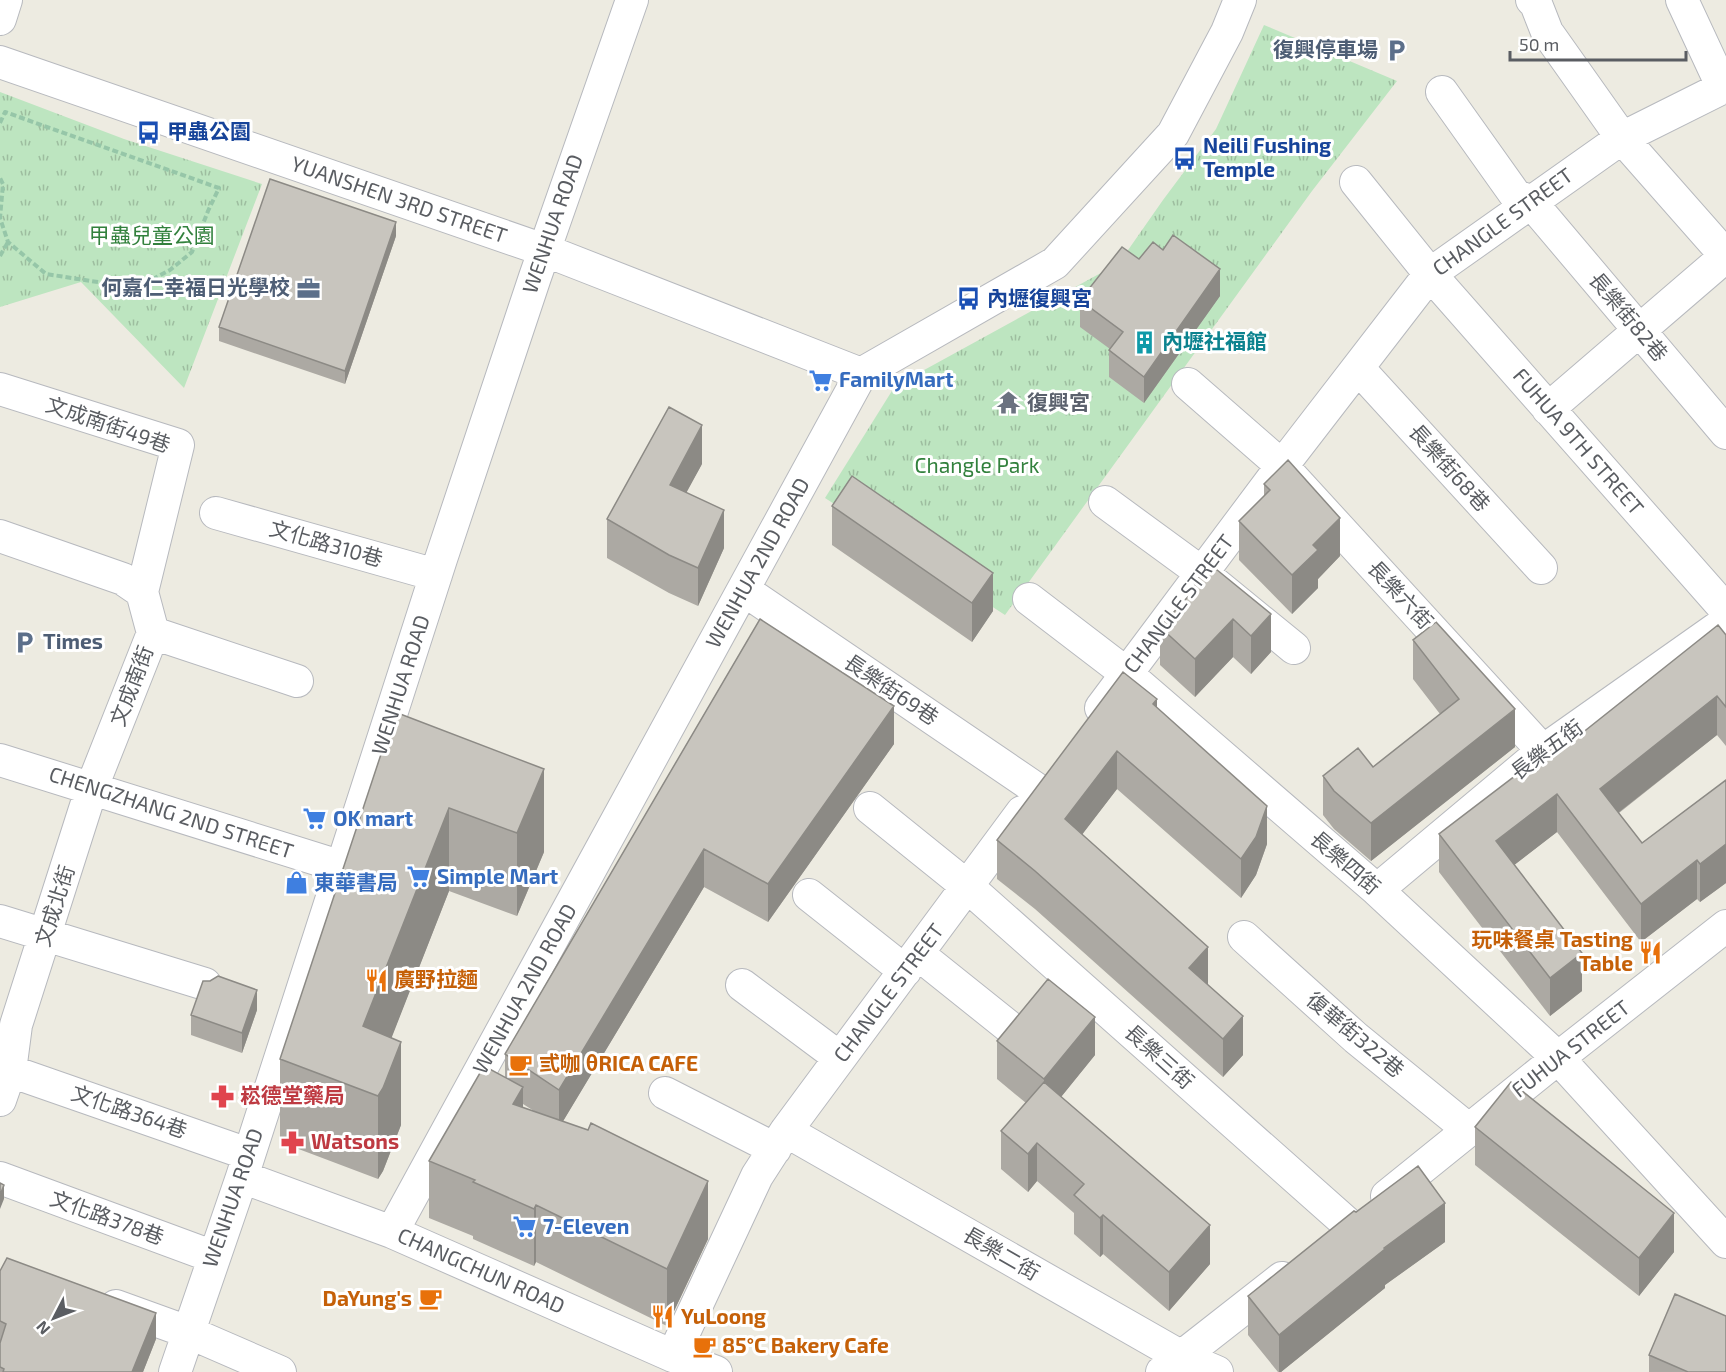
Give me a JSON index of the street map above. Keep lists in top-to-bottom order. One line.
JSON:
{"streets":{"street":["YUANSHEN 3RD STREET","CHANGLE STREET","WENHUA ROAD","長樂街82巷","文成南街49巷","FUHUA 9TH STREET","長樂街68巷","文化路310巷","WENHUA 2ND ROAD","長樂六街","文成南街","長樂街69巷","長樂五街","CHENGZHANG 2ND STREET","長樂四街","文成北街","復華街322巷","FUHUA STREET","長樂三街","文化路364巷","文化路378巷","長樂二街","CHANGCHUN ROAD"]},"crossings":[["YUANSHEN 3RD STREET","WENHUA ROAD"],["YUANSHEN 3RD STREET","WENHUA 2ND ROAD"],["CHANGLE STREET","長樂街82巷"],["CHANGLE STREET","FUHUA 9TH STREET"],["CHANGLE STREET","長樂街68巷"],["CHANGLE STREET","長樂六街"],["CHANGLE STREET","長樂街69巷"],["CHANGLE STREET","長樂四街"],["CHANGLE STREET","長樂三街"],["CHANGLE STREET","長樂二街"],["CHANGLE STREET","CHANGCHUN ROAD"],["WENHUA ROAD","文化路310巷"],["WENHUA ROAD","CHENGZHANG 2ND STREET"],["WENHUA ROAD","文化路364巷"],["WENHUA ROAD","文化路378巷"],["WENHUA ROAD","CHANGCHUN ROAD"],["文成南街49巷","文成南街"],["WENHUA 2ND ROAD","長樂街69巷"],["WENHUA 2ND ROAD","CHANGCHUN ROAD"],["長樂六街","長樂五街"],["文成南街","CHENGZHANG 2ND STREET"],["文成南街","文成北街"],["長樂五街","長樂四街"],["CHENGZHANG 2ND STREET","文成北街"],["長樂四街","FUHUA STREET"],["文成北街","文化路364巷"],["復華街322巷","FUHUA STREET"],["FUHUA STREET","長樂三街"],["文化路364巷","CHANGCHUN ROAD"]],"parks":["甲蟲兒童公園","Changle Park"],"places":{"parking":["復興停車場","Times"],"bus stop":["甲蟲公園","Neili Fushing Temple","內壢復興宮"],"office":["何嘉仁幸福日光學校"],"building":["內壢社福館"],"supermarket":["FamilyMart","OK mart","Simple Mart","7-Eleven"],"temple":["復興宮"],"shop":["東華書局"],"restaurant":["玩味餐桌 Tasting Table","廣野拉麵","YuLoong"],"cafe":["弎咖 θRICA CAFE","DaYung's","85°C Bakery Cafe"],"pharmacy":["崧德堂藥局","Watsons"]},"scale_bar":"50 m","north":"bottom left"}
